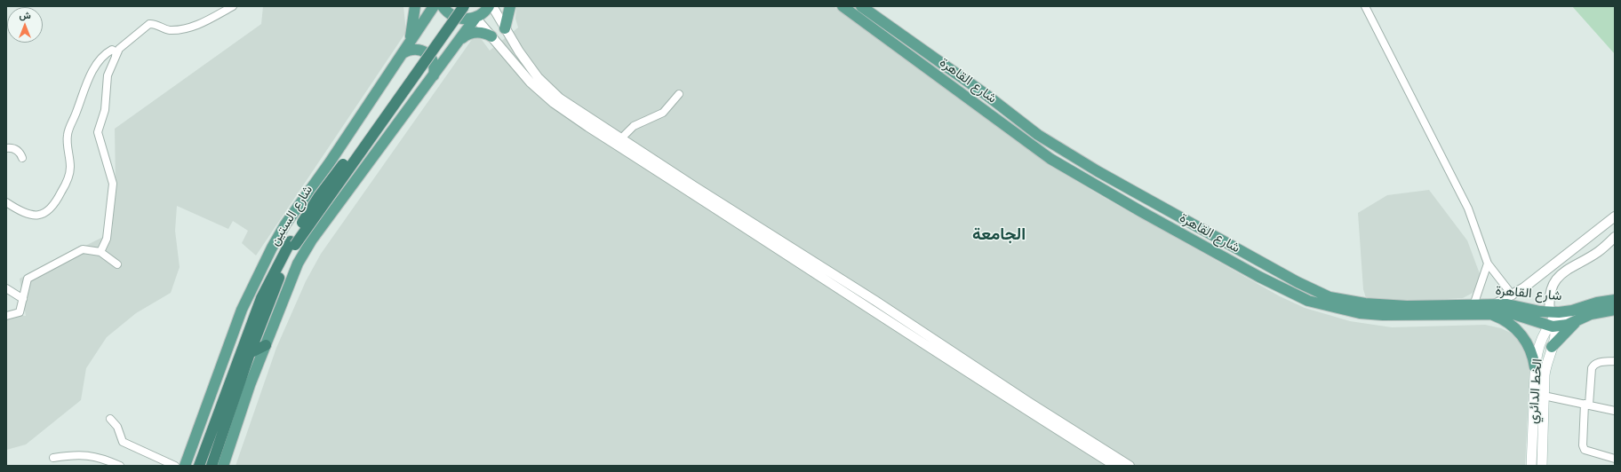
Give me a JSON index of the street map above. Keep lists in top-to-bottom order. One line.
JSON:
{"streets":{"highway":["شارع الستين"],"main road":["شارع القاهرة","الخط الدائري"]},"crossings":[["شارع القاهرة","الخط الدائري"]],"districts":["الجامعة"],"north":"top"}
